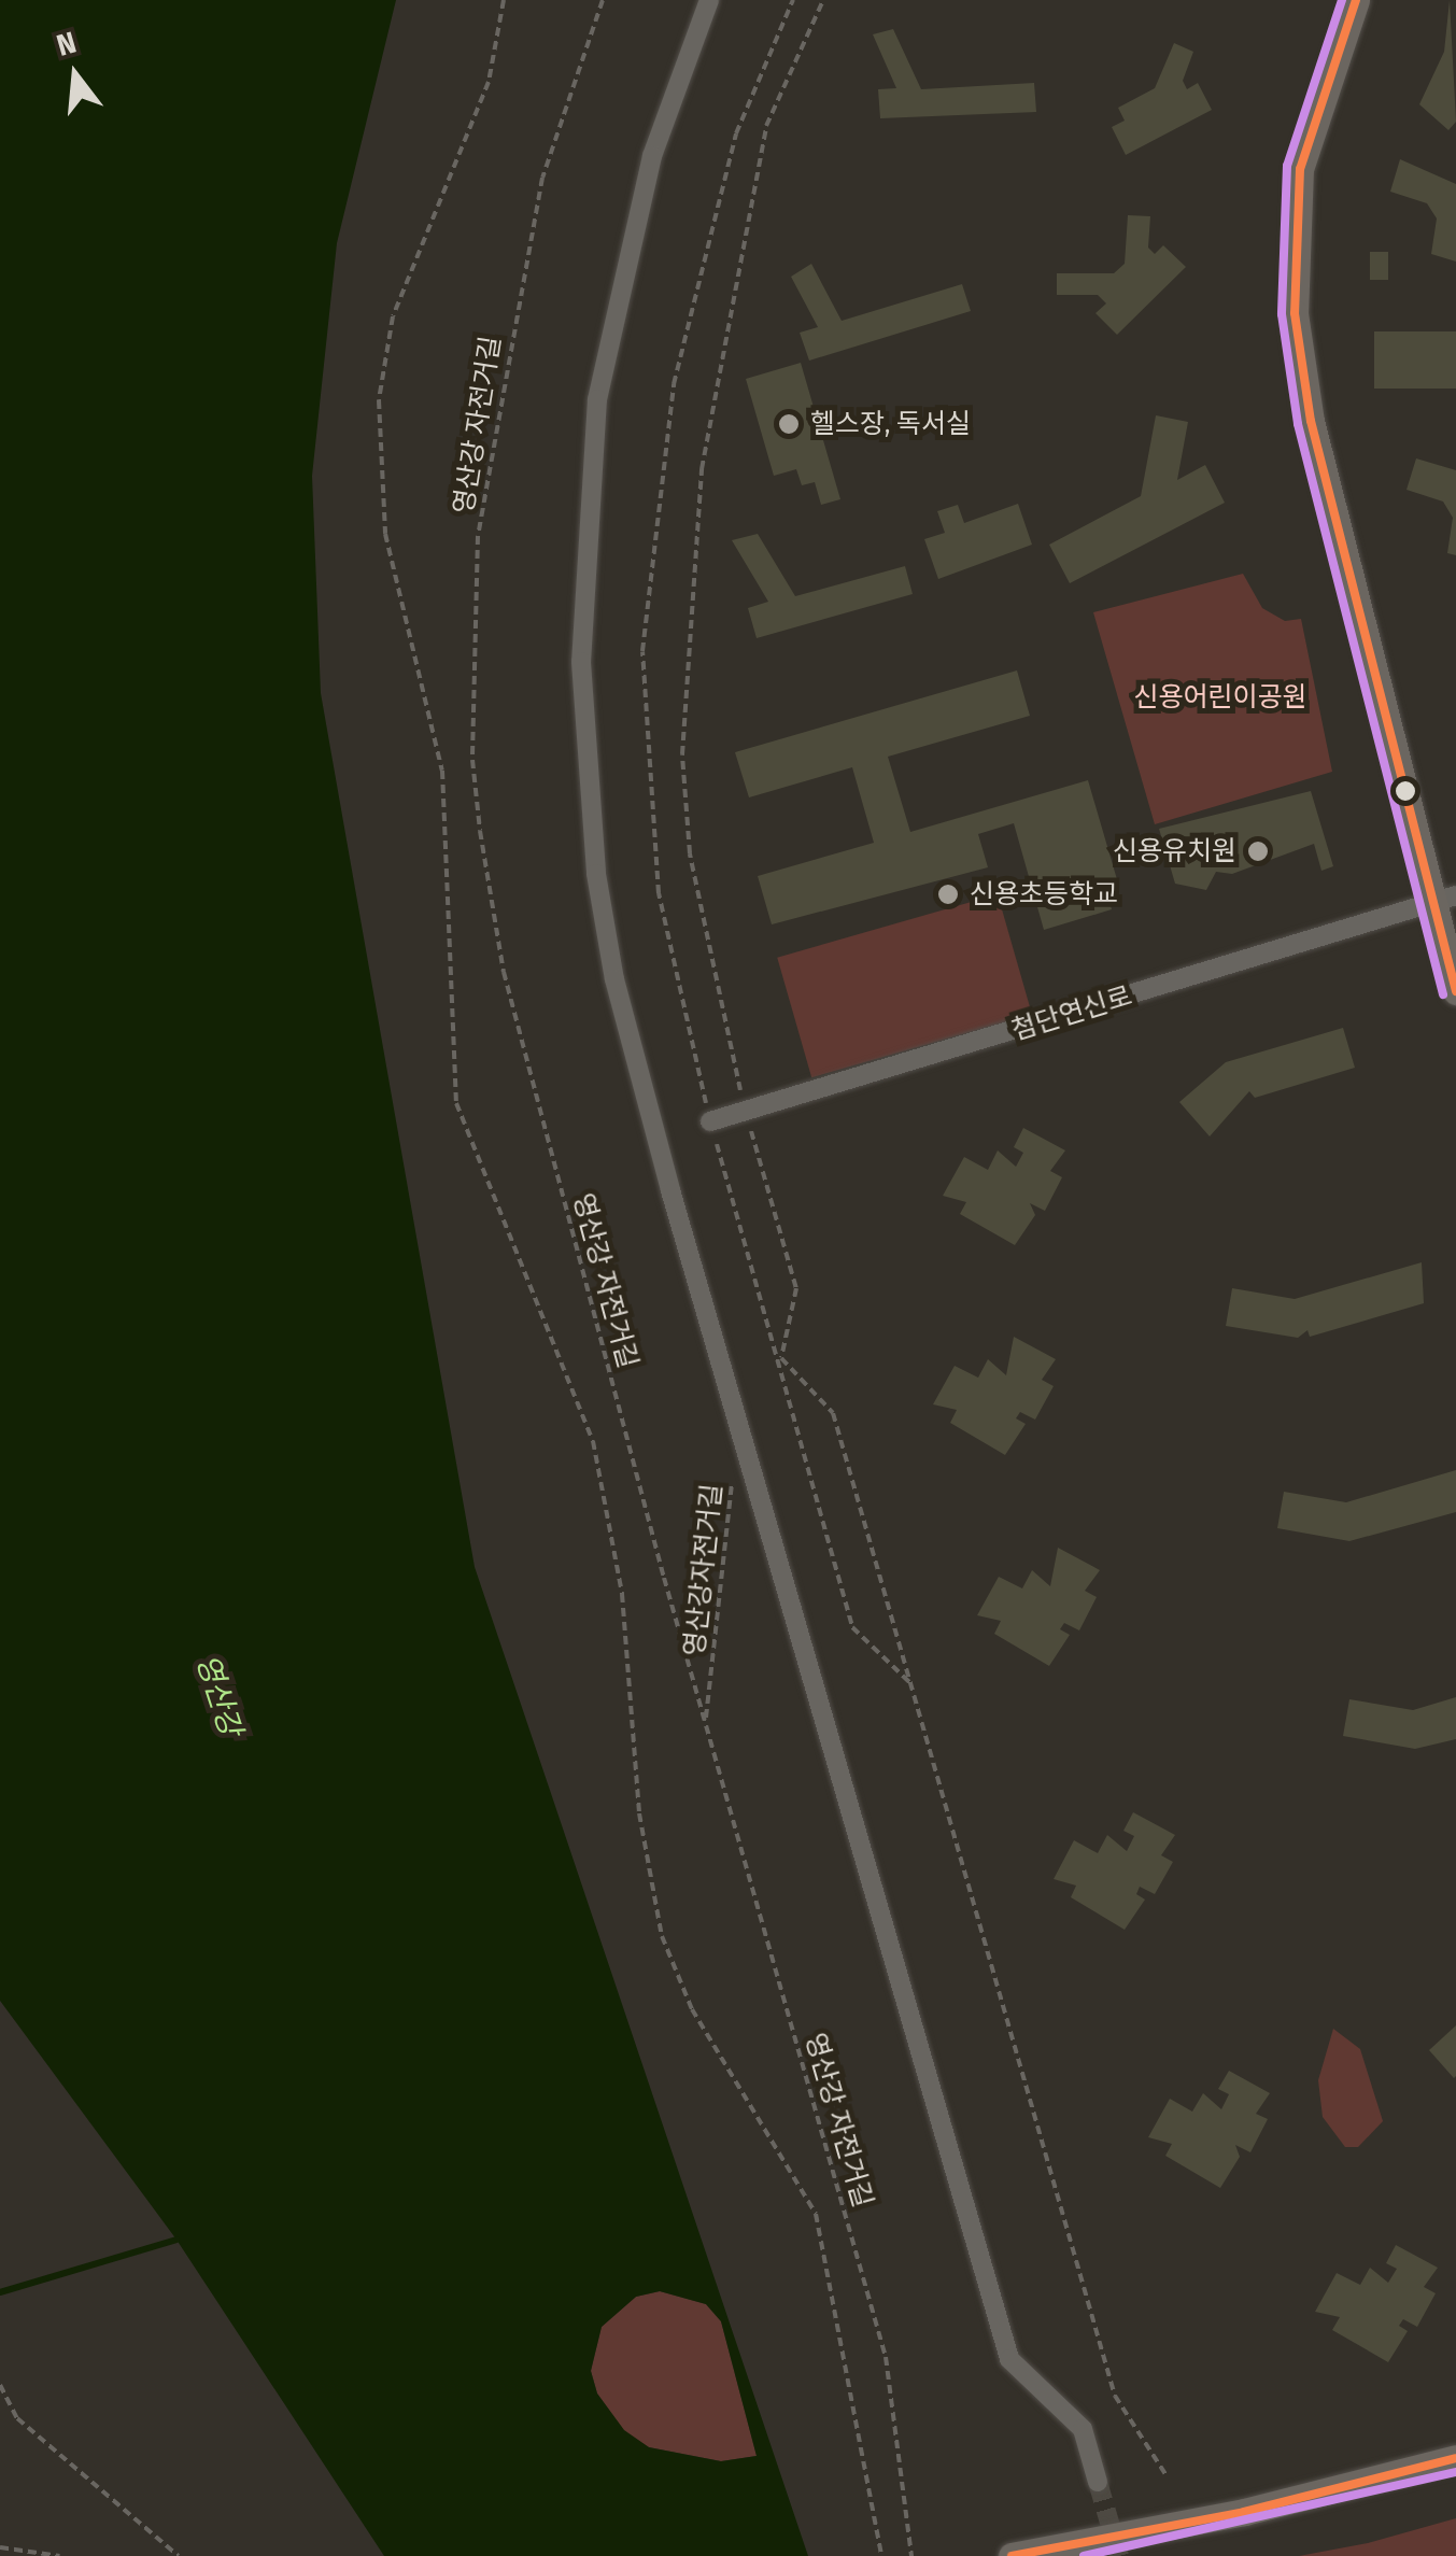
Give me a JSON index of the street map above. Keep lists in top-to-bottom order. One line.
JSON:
{"streets":{"street":["첨단연신로"],"path":["영산강 자전거길","영산강자전거길"]},"crossings":[["영산강 자전거길","영산강자전거길"]],"water":["영산강"],"parks":["신용어린이공원"],"places":["헬스장, 독서실","신용유치원","신용초등학교"],"north":"top"}
